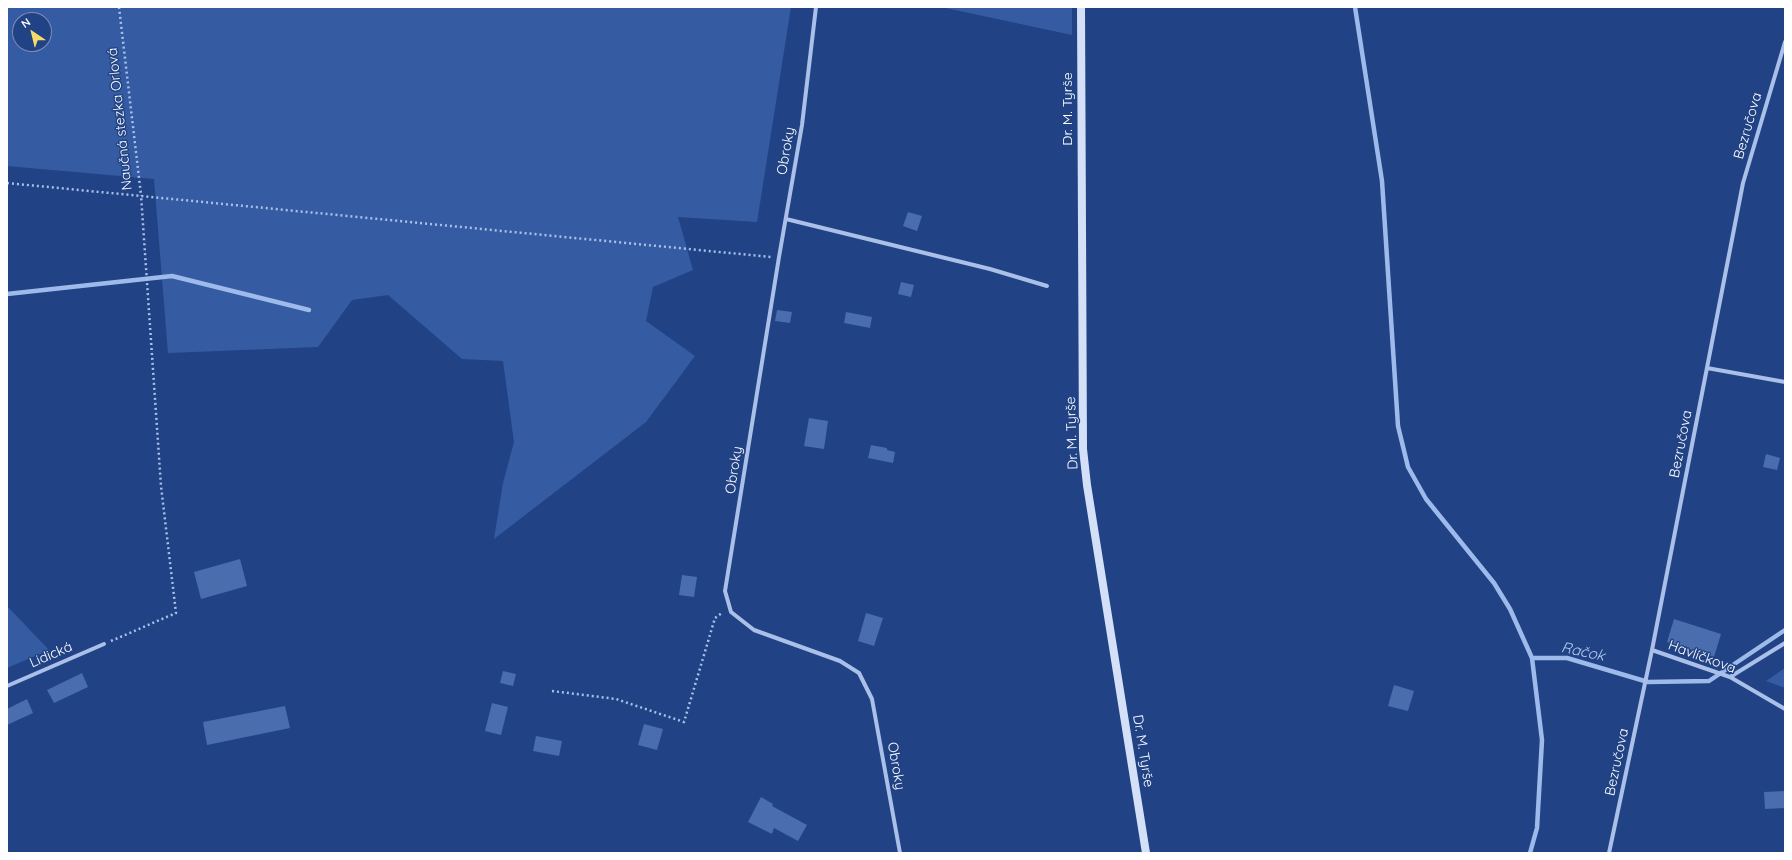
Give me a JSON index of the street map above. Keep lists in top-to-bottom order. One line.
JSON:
{"streets":{"street":["Dr. M. Tyrše","Bezručova","Obroky","Lidická","Havlíčkova"],"path":["Naučná stezka Orlová"]},"crossings":[["Bezručova","Havlíčkova"]],"water":["Račok"],"north":"top left"}
